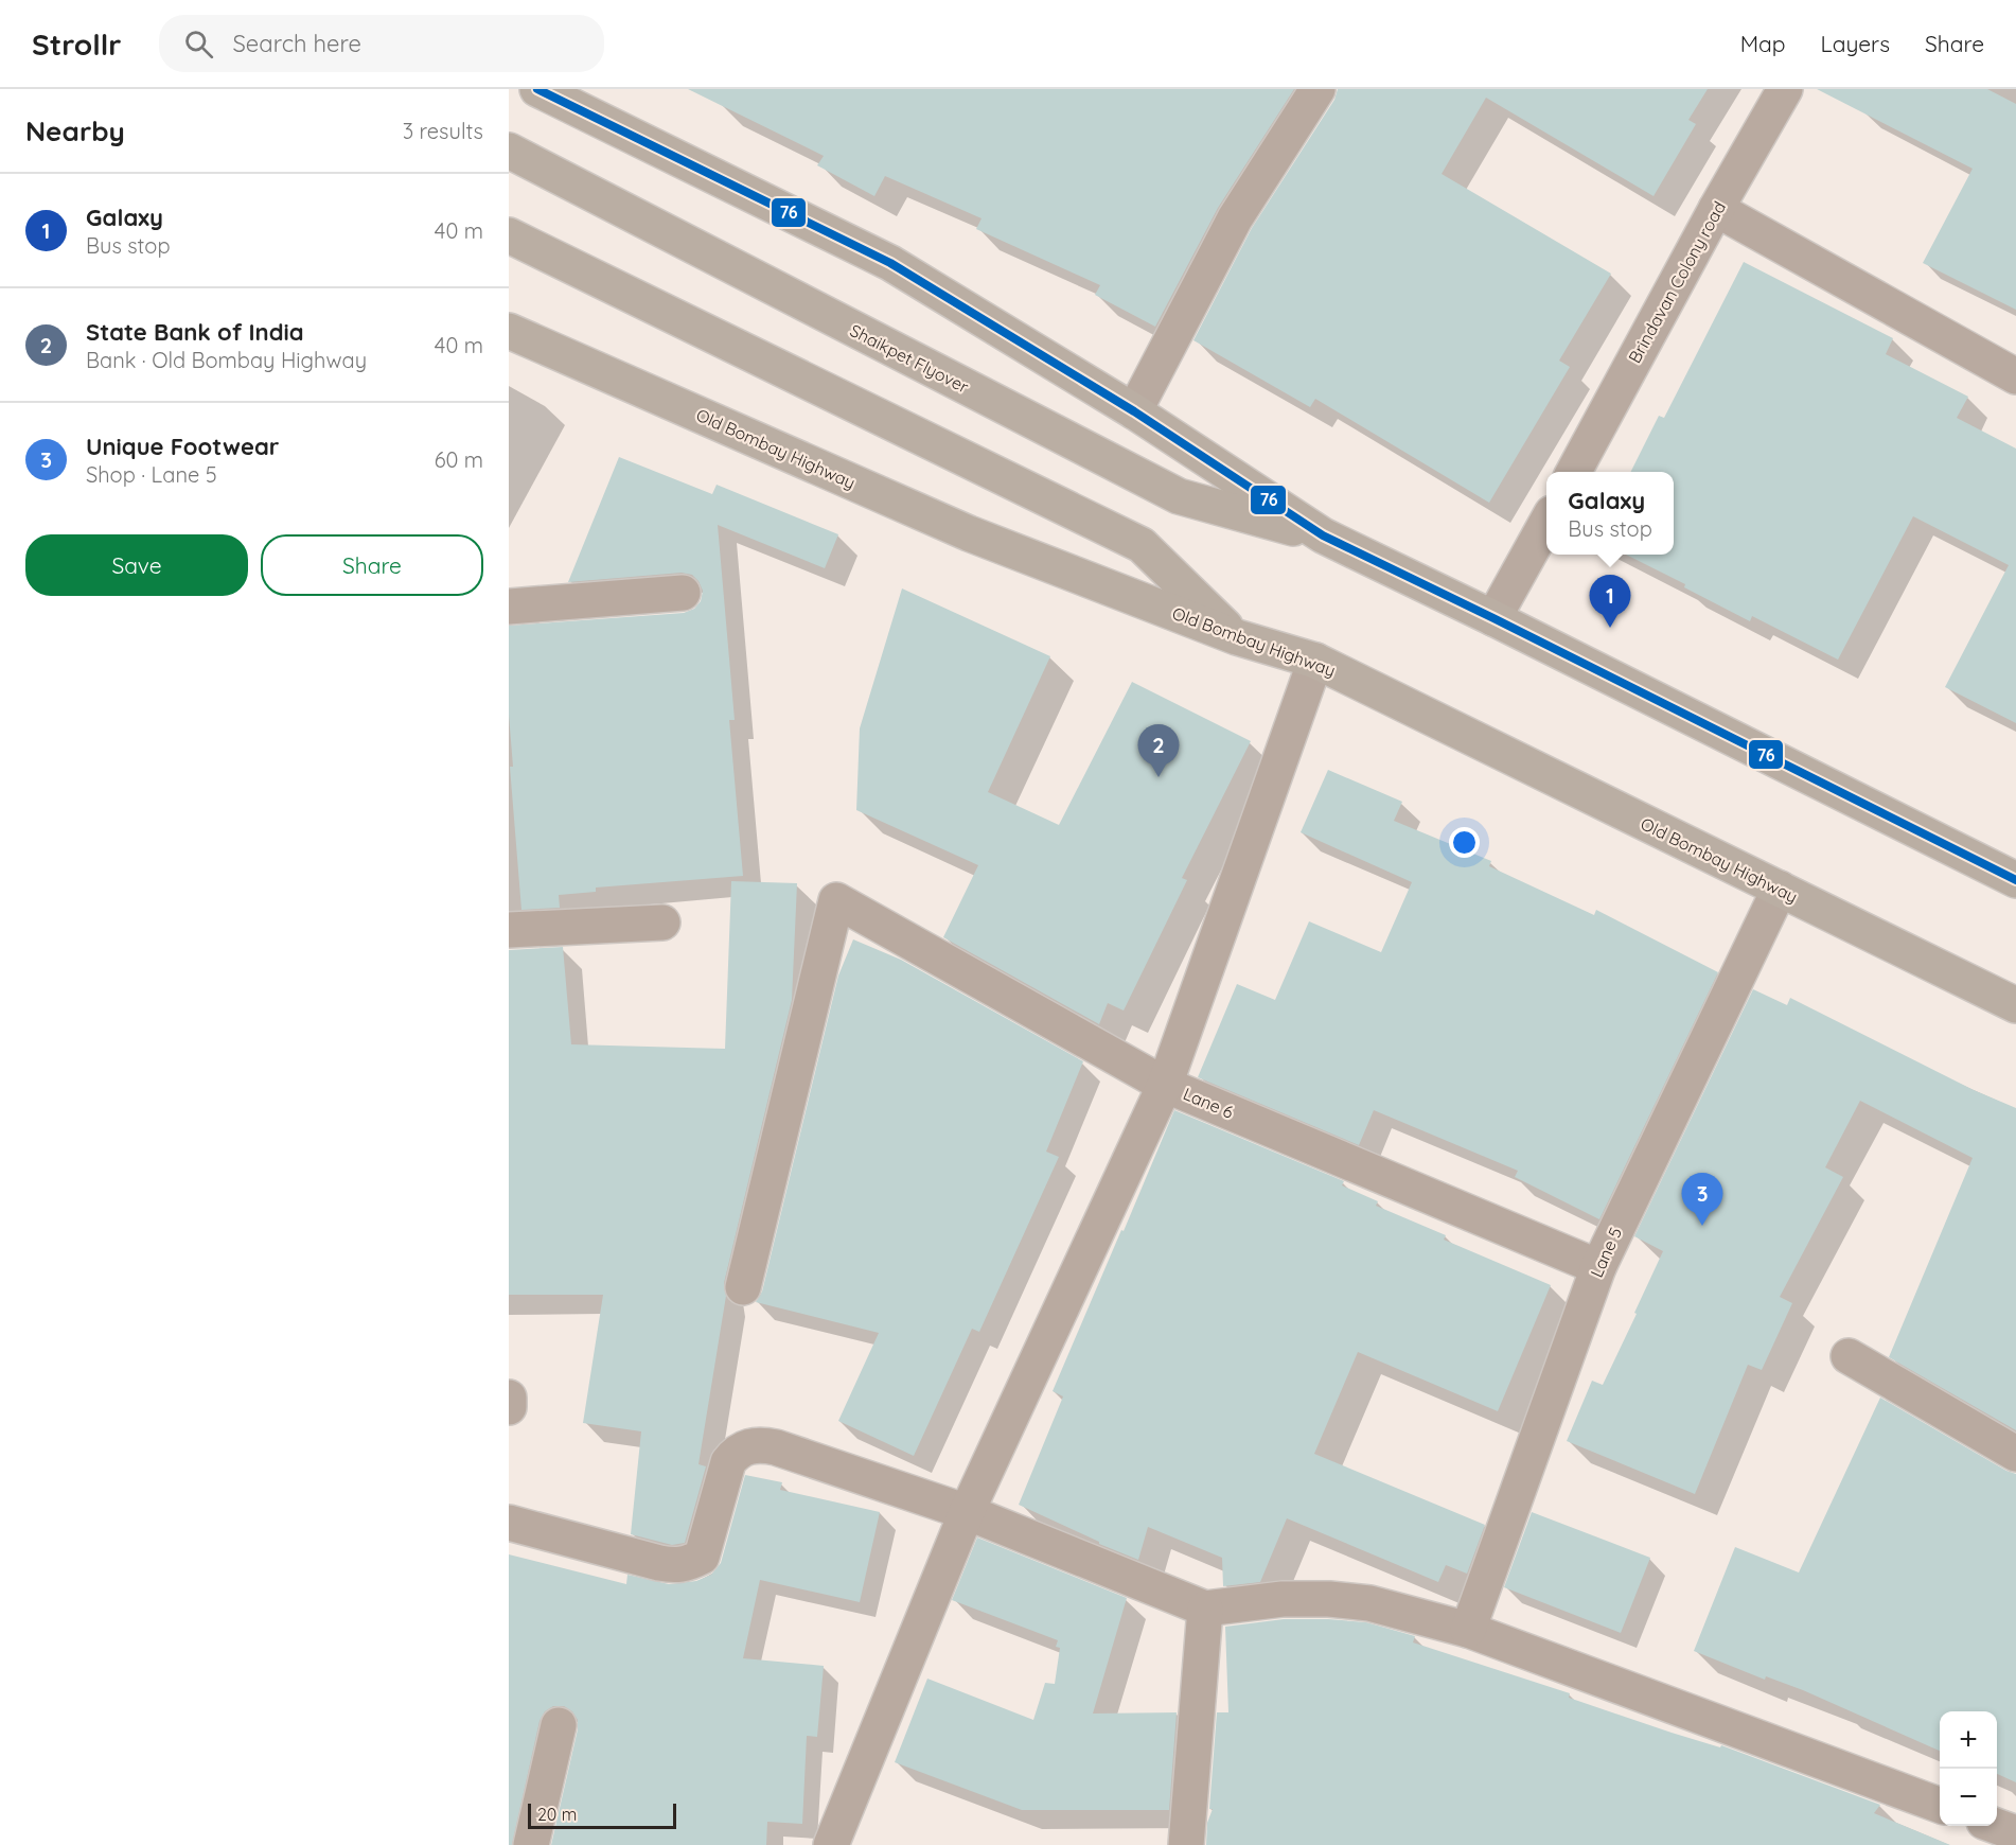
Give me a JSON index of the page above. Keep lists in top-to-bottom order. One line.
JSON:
{"streets":{"main road":["Shaikpet Flyover","Old Bombay Highway"],"street":["Brindavan Colony road","Lane 6","Lane 5"]},"crossings":[["Old Bombay Highway","Lane 5"],["Lane 6","Lane 5"]],"lines":["transit line 76"],"scale_bar":"20 m","page":{"header":"Strollr","search":"Search here","nav":["Map","Layers","Share"],"heading":["Nearby","3 results"],"list":[{"mark":"1","name":"Galaxy","note":"Bus stop","value":"40 m"},{"mark":"2","name":"State Bank of India","note":"Bank · Old Bombay Highway","value":"40 m"},{"mark":"3","name":"Unique Footwear","note":"Shop · Lane 5","value":"60 m"}],"popup":["Galaxy","Bus stop"],"buttons":["Save","Share"],"pins":["1","2","3"],"map_buttons":["+","−"],"scale":"20 m"}}
